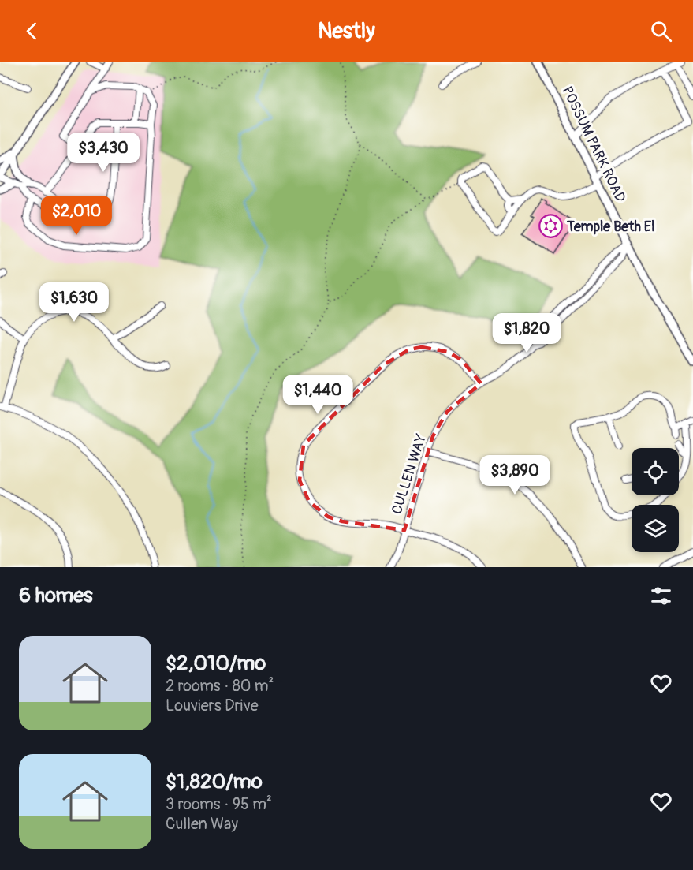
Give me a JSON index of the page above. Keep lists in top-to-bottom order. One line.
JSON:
{"streets":{"main road":["POSSUM PARK ROAD"],"street":["CULLEN WAY"]},"crossings":[["POSSUM PARK ROAD","CULLEN WAY"]],"places":{"synagogue":["Temple Beth El"]},"page":{"header":"Nestly","price":["$3,430","$2,010","$1,630","$1,820","$1,440","$3,890"],"heading":"6 homes","list":[{"name":"$2,010/mo","note":"2 rooms · 80 m² · Louviers Drive"},{"name":"$1,820/mo","note":"3 rooms · 95 m² · Cullen Way"}]}}
